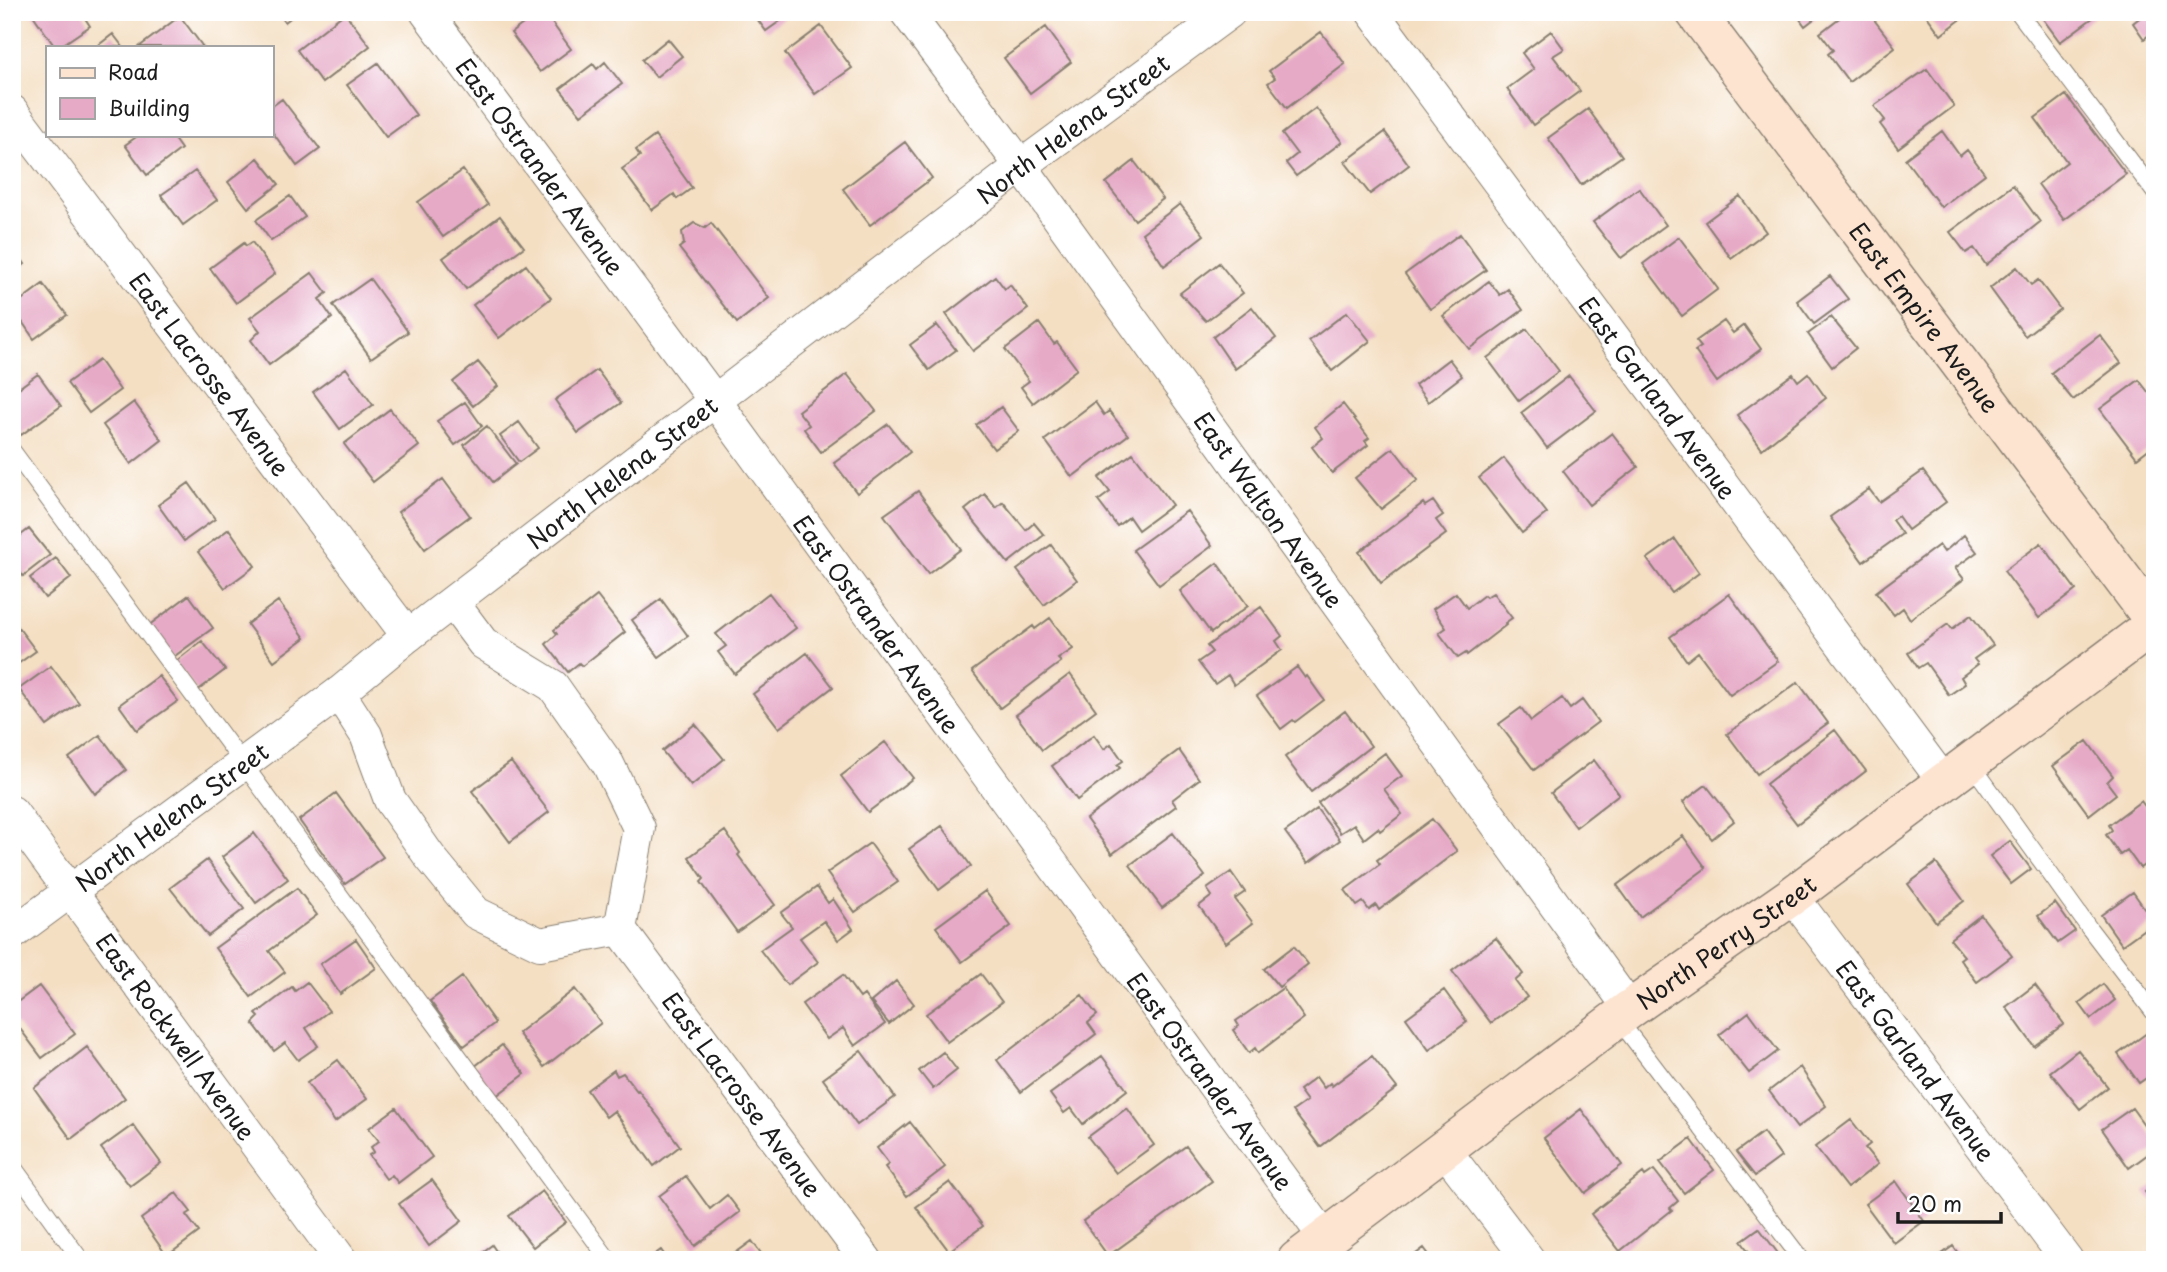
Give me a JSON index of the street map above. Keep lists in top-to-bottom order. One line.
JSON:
{"streets":{"street":["North Helena Street","East Ostrander Avenue","East Empire Avenue","East Lacrosse Avenue","East Garland Avenue","East Walton Avenue","North Perry Street","East Rockwell Avenue"]},"crossings":[["North Helena Street","East Ostrander Avenue"],["North Helena Street","East Lacrosse Avenue"],["North Helena Street","East Walton Avenue"],["North Helena Street","East Rockwell Avenue"],["East Ostrander Avenue","North Perry Street"],["East Empire Avenue","North Perry Street"],["East Garland Avenue","North Perry Street"],["East Walton Avenue","North Perry Street"]],"legend":["Road","Building"],"scale_bar":"20 m"}
